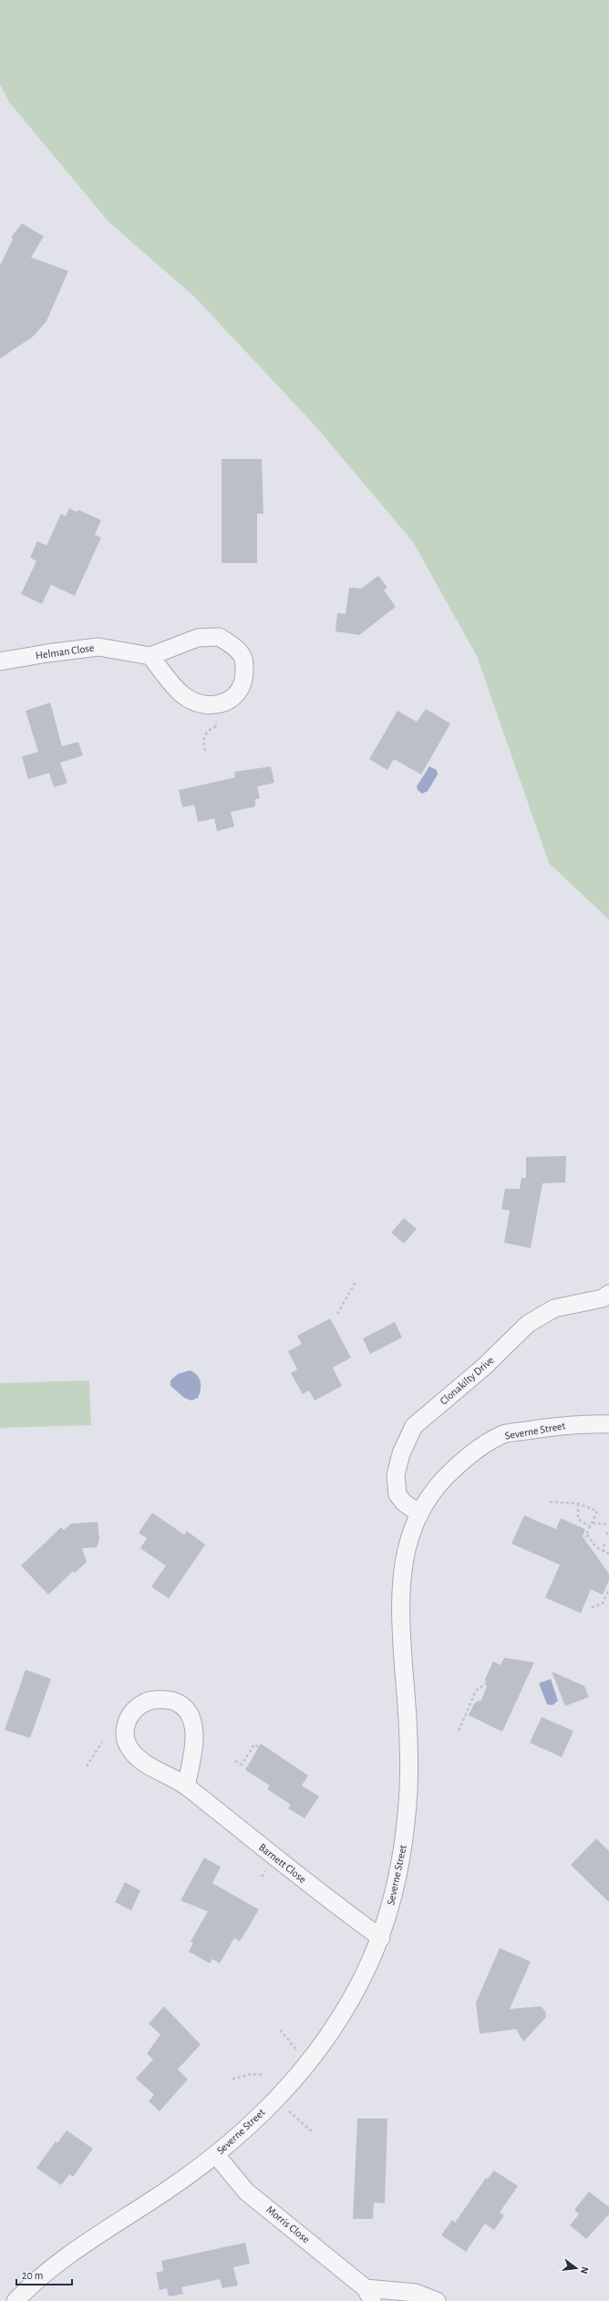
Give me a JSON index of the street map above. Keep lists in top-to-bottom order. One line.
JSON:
{"streets":{"street":["Helman Close","Clonakilty Drive","Severne Street","Barnett Close","Morris Close"]},"crossings":[["Clonakilty Drive","Severne Street"],["Severne Street","Barnett Close"],["Severne Street","Morris Close"]],"scale_bar":"20 m","north":"right"}
